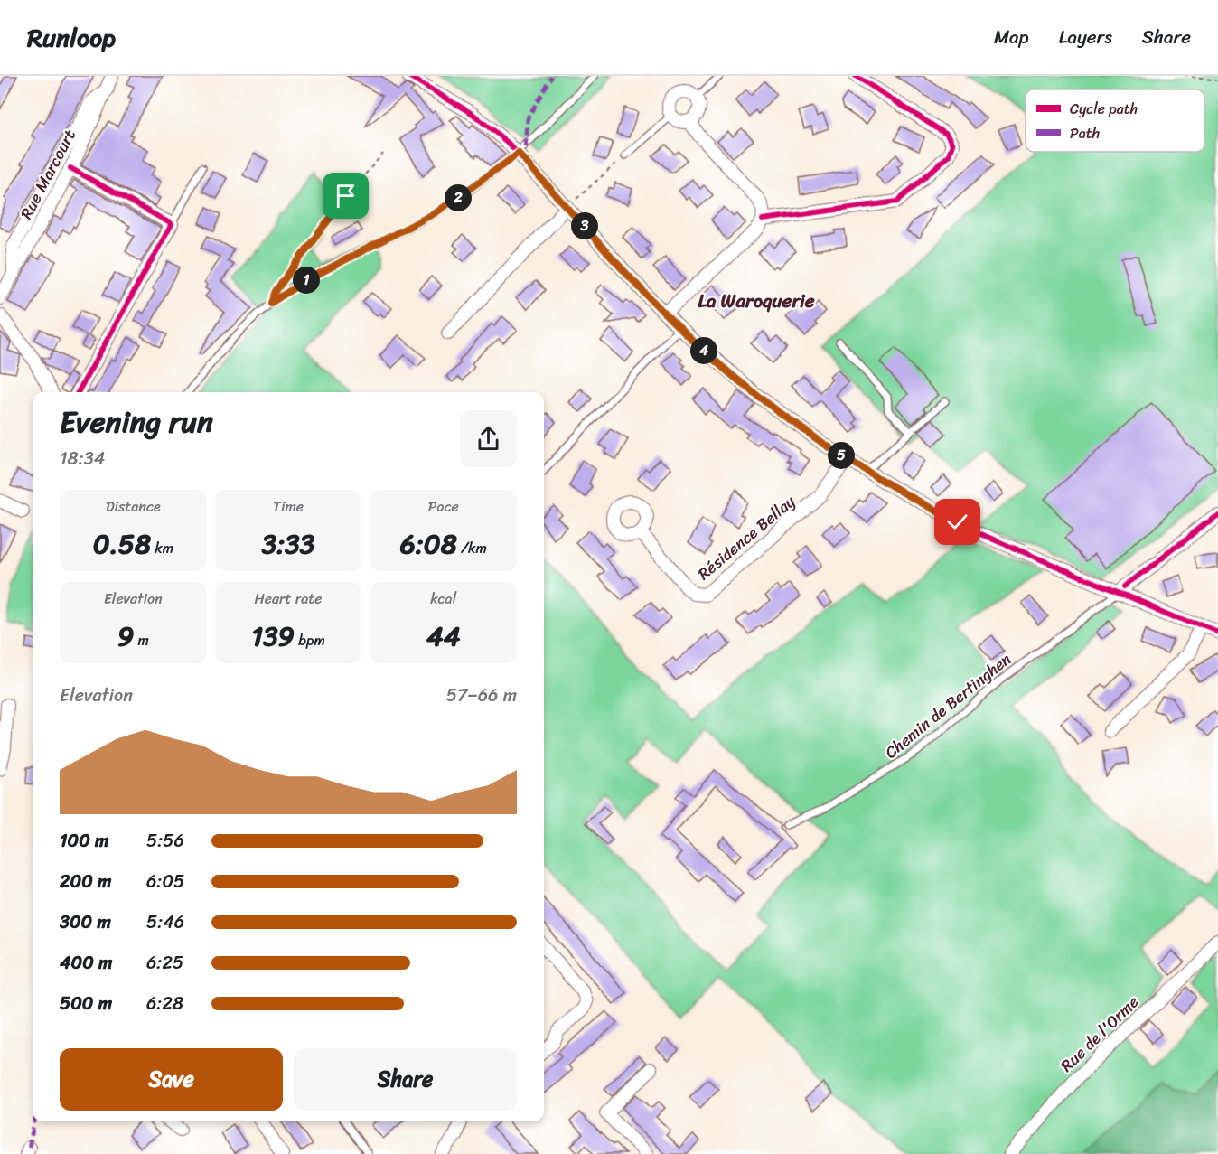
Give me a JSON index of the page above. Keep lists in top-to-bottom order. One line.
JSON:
{"streets":{"street":["Rue Marcourt","Résidence Bellay","Rue de l'Orme"],"lane":["Chemin de Bertinghen"]},"districts":["La Waroquerie"],"legend":["Cycle path","Path"],"page":{"header":"Runloop","nav":["Map","Layers","Share"],"pins":["2","3","1","4","5"],"heading":["Evening run","18:34"],"stats":[["Distance","0.58 km"],["Time","3:33"],["Pace","6:08 /km"],["Elevation","9 m"],["Heart rate","139 bpm"],["kcal","44"]],"chart":["Elevation","57–66 m"],"list":[{"name":"100 m","note":"5:56"},{"name":"200 m","note":"6:05"},{"name":"300 m","note":"5:46"},{"name":"400 m","note":"6:25"},{"name":"500 m","note":"6:28"}],"buttons":["Save","Share"]}}
